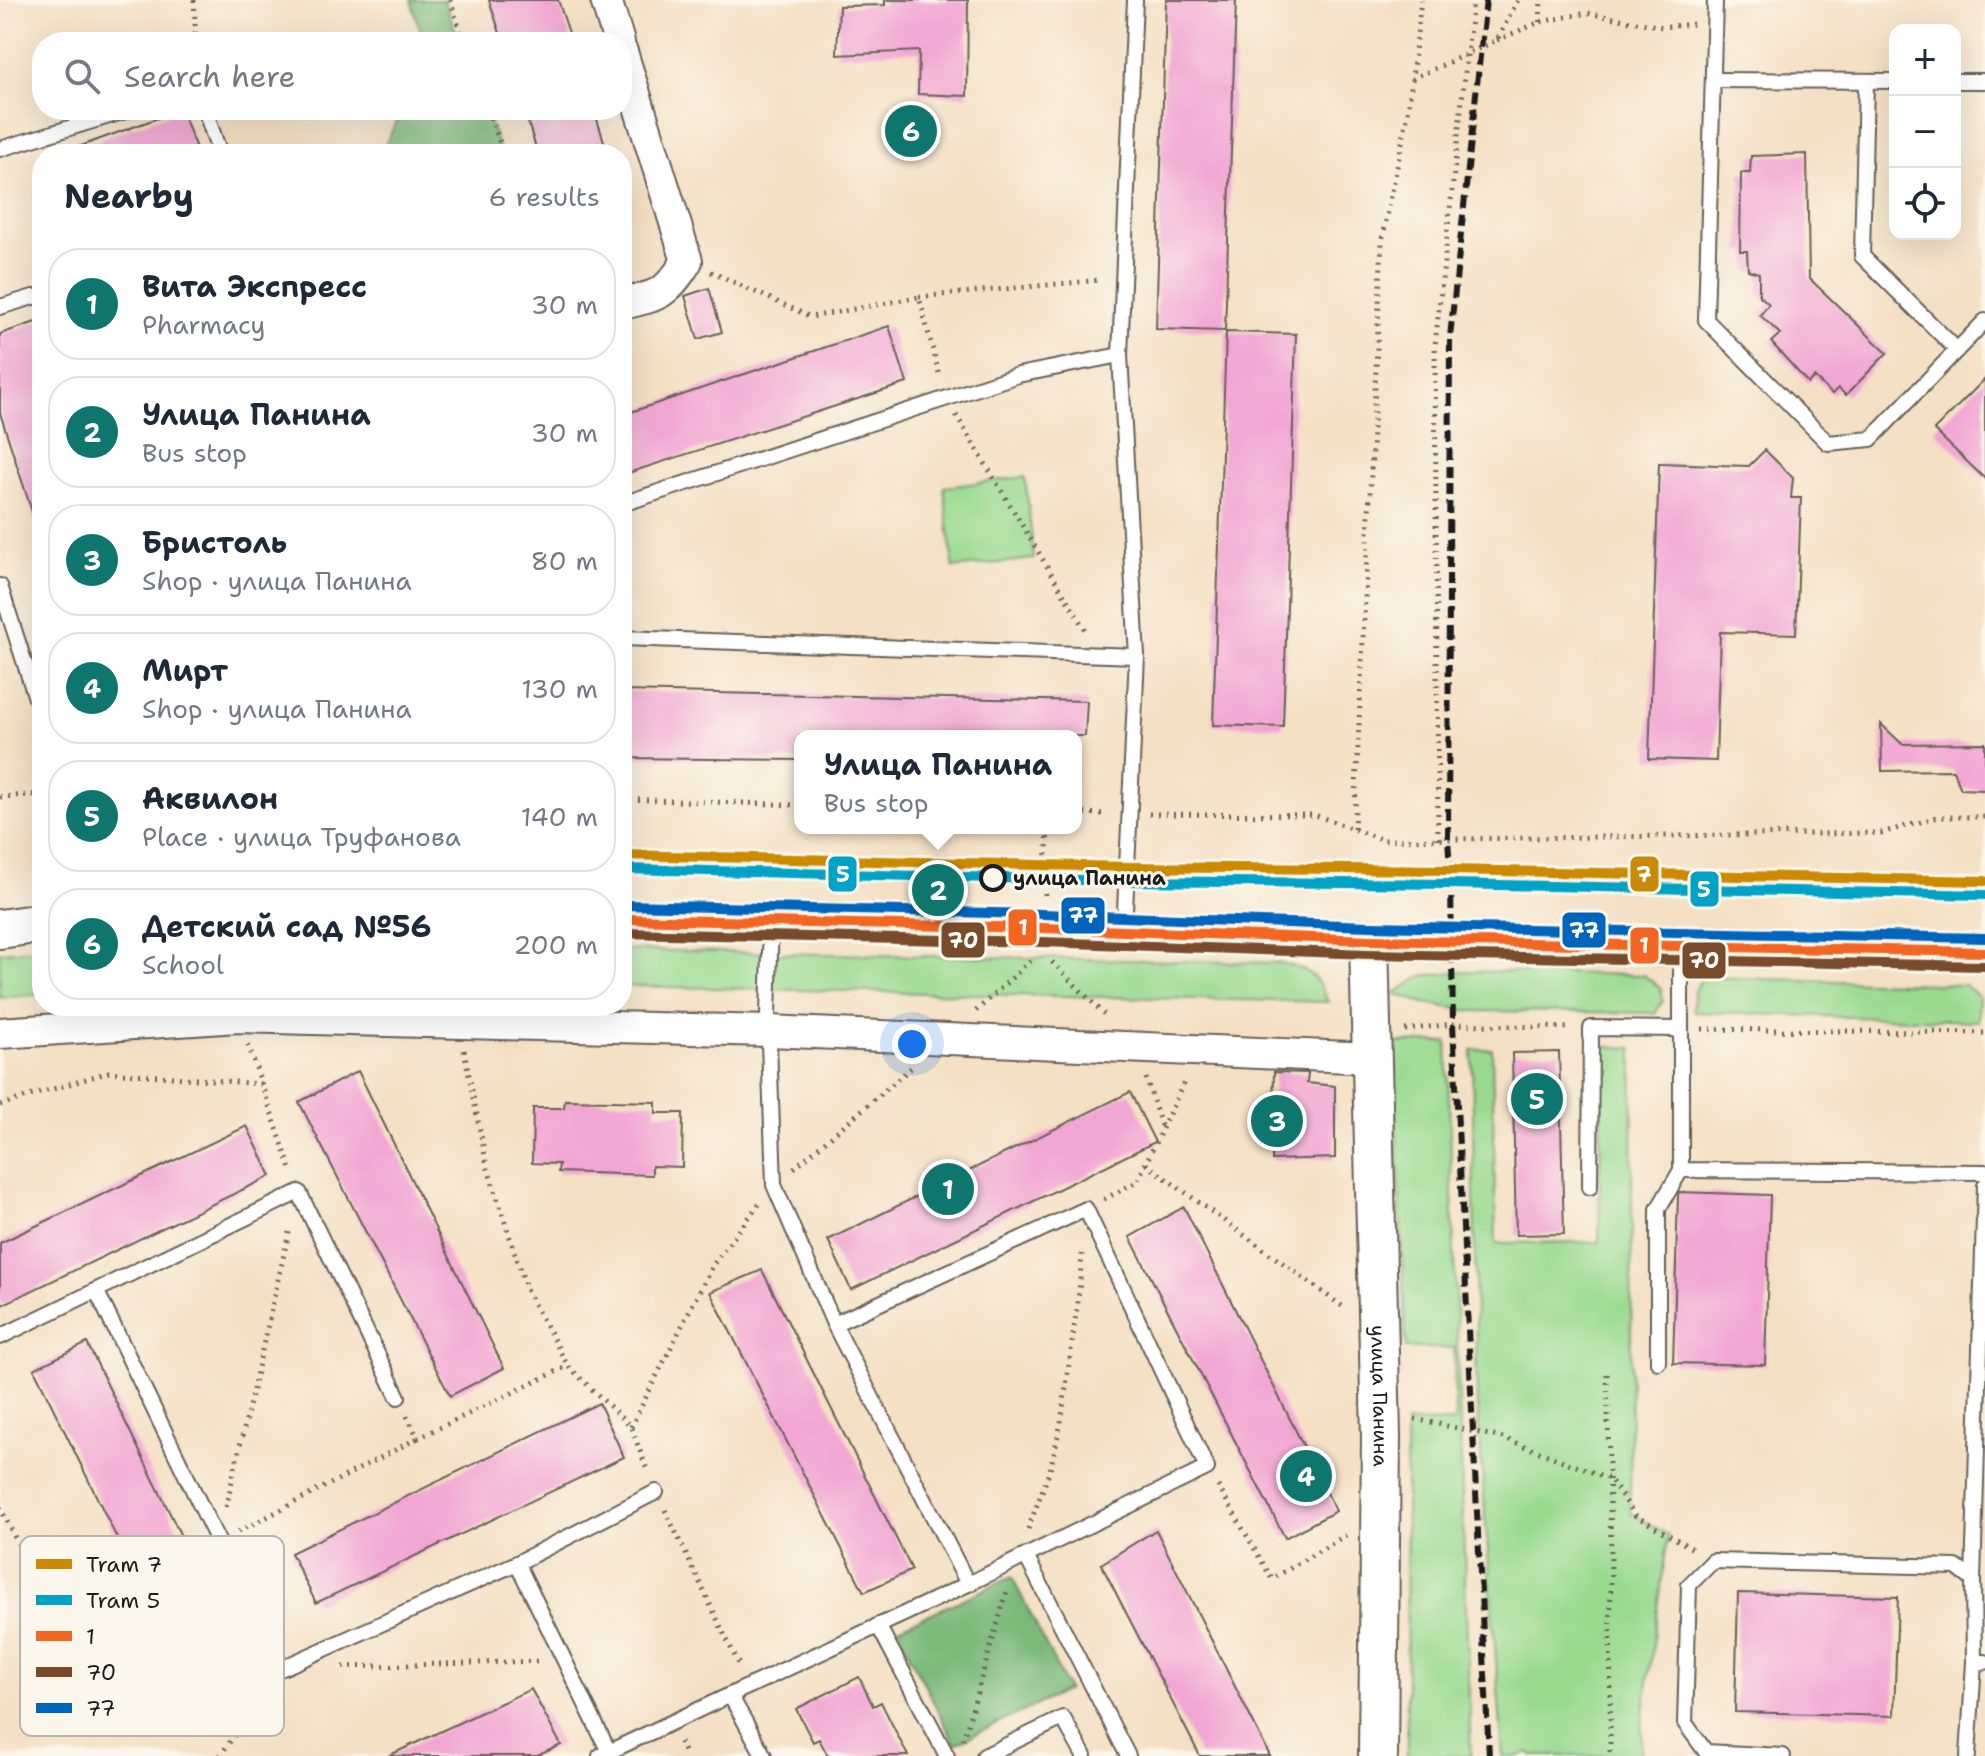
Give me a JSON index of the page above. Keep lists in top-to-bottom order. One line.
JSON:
{"streets":{"street":["улица Панина"]},"places":["улица Панина"],"lines":["tram line 7","tram line 5","transit line 77","transit line 1","transit line 70"],"legend":["Tram 7","Tram 5","1","70","77"],"page":{"map_buttons":["+","−"],"search":"Search here","pins":["6","2","5","3","1","4"],"heading":["Nearby","6 results"],"list":[{"mark":"1","name":"Вита Экспресс","note":"Pharmacy","value":"30 m"},{"mark":"2","name":"Улица Панина","note":"Bus stop","value":"30 m"},{"mark":"3","name":"Бристоль","note":"Shop · улица Панина","value":"80 m"},{"mark":"4","name":"Мирт","note":"Shop · улица Панина","value":"130 m"},{"mark":"5","name":"Аквилон","note":"Place · улица Труфанова","value":"140 m"},{"mark":"6","name":"Детский сад №56","note":"School","value":"200 m"}],"popup":["Улица Панина","Bus stop"]}}
